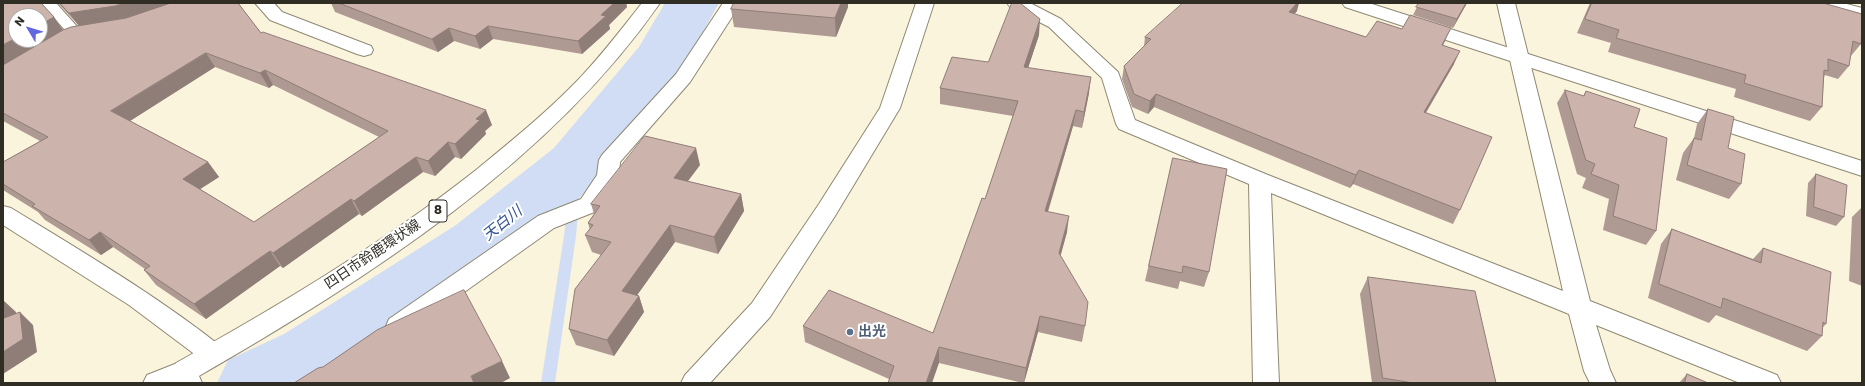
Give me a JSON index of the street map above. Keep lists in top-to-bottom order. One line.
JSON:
{"streets":{"street":["8","四日市鈴鹿環状線"]},"water":["天白川"],"places":["出光"],"north":"top left"}
